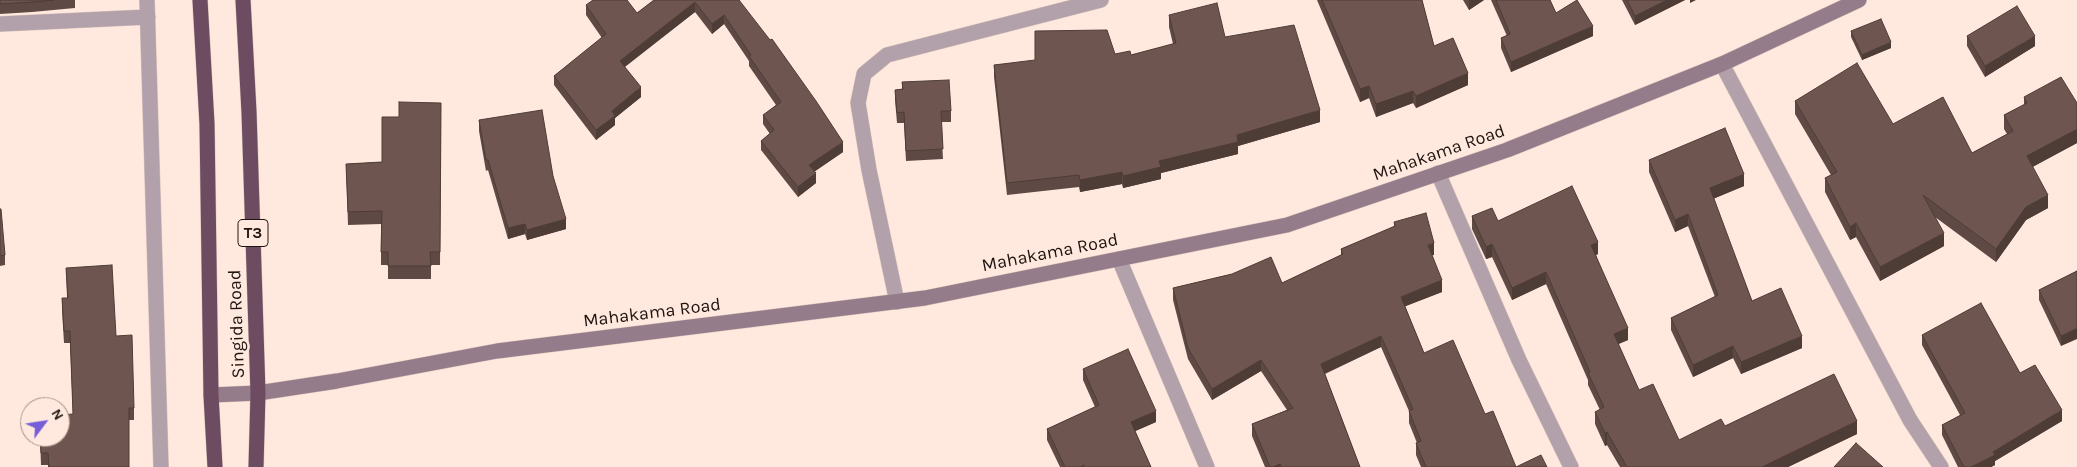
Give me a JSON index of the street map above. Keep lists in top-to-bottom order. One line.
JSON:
{"streets":{"highway":["T3","Singida Road"],"street":["Mahakama Road"]},"crossings":[["Mahakama Road","Singida Road"]],"north":"top right"}
